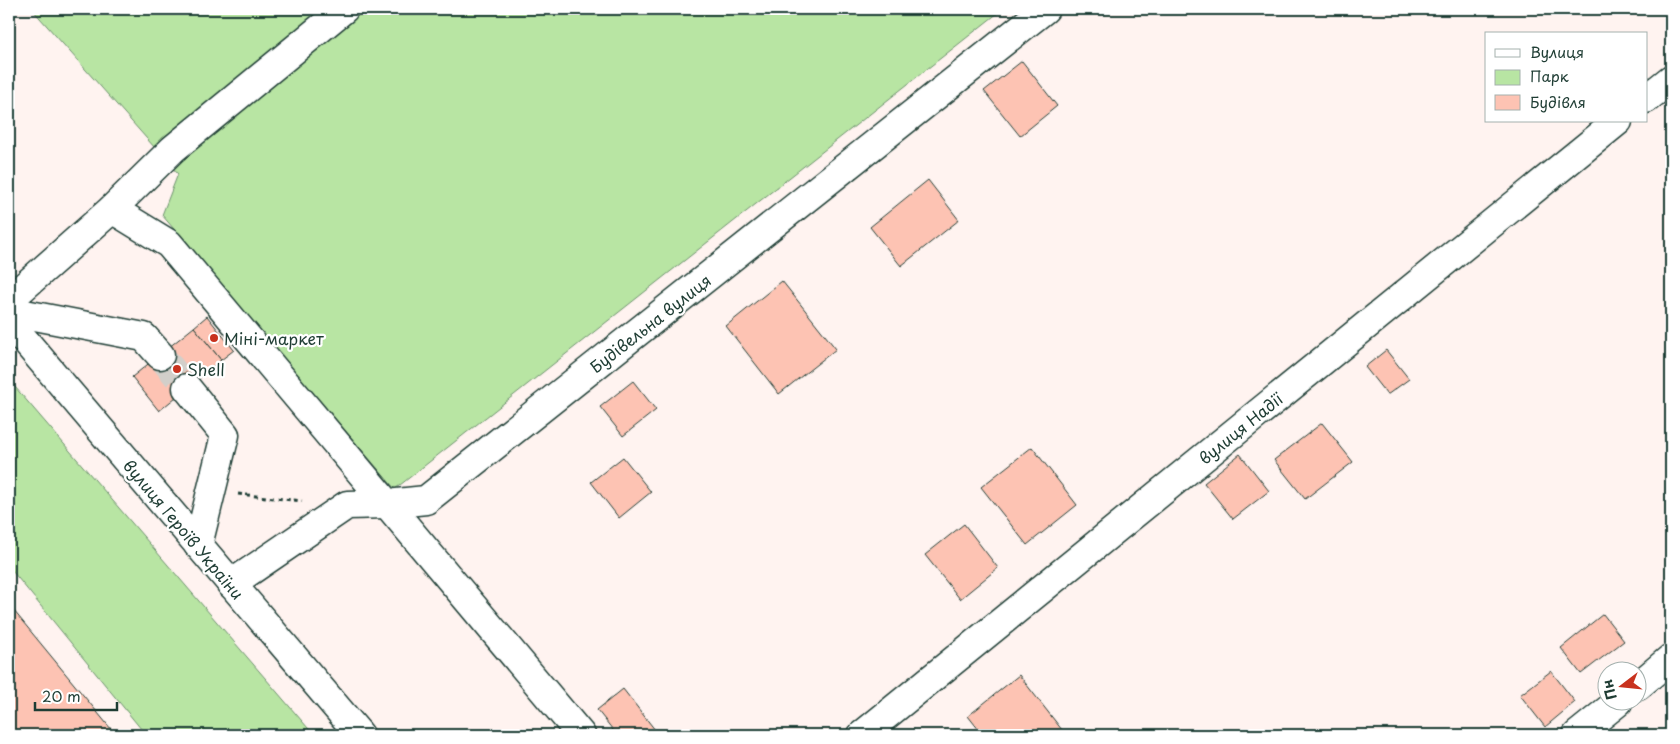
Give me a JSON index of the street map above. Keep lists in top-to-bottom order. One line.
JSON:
{"streets":{"street":["Будівельна вулиця","вулиця Надії","вулиця Героїв України"]},"places":["Міні-маркет","Shell"],"legend":["Вулиця","Парк","Будівля"],"scale_bar":"20 m","north":"left"}
